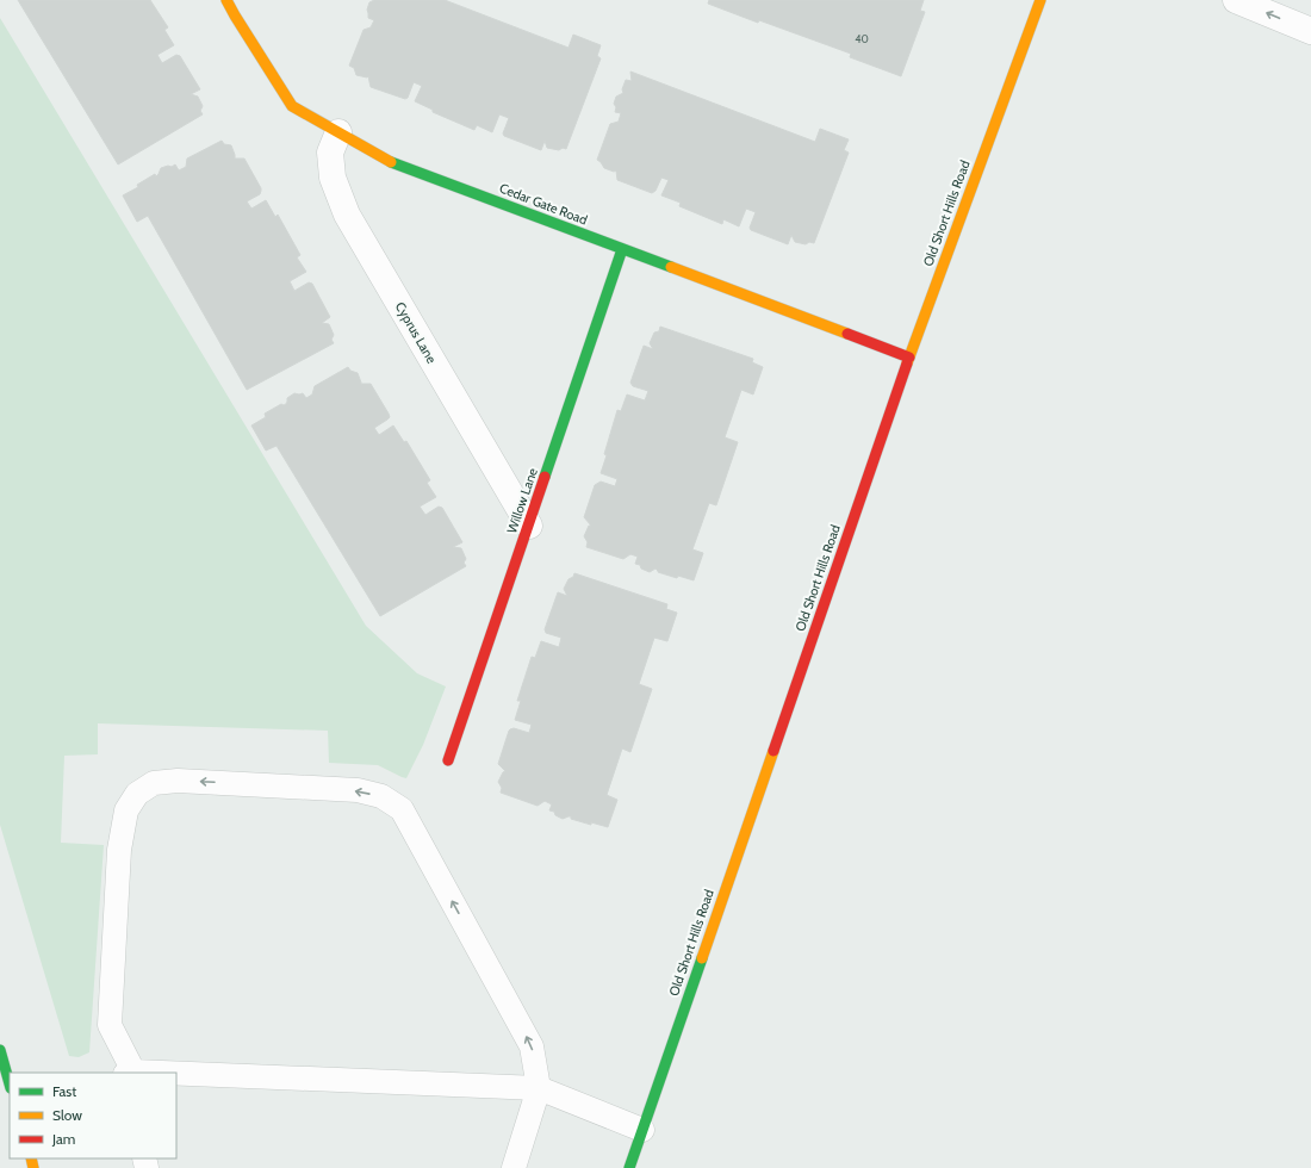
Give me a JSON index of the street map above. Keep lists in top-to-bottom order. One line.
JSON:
{"streets":{"street":["Cedar Gate Road","Old Short Hills Road","Cyprus Lane","Willow Lane"]},"crossings":[["Cedar Gate Road","Old Short Hills Road"],["Cedar Gate Road","Cyprus Lane"],["Cedar Gate Road","Willow Lane"],["Cyprus Lane","Willow Lane"]],"house_numbers":["40"],"legend":["Fast","Slow","Jam"]}
